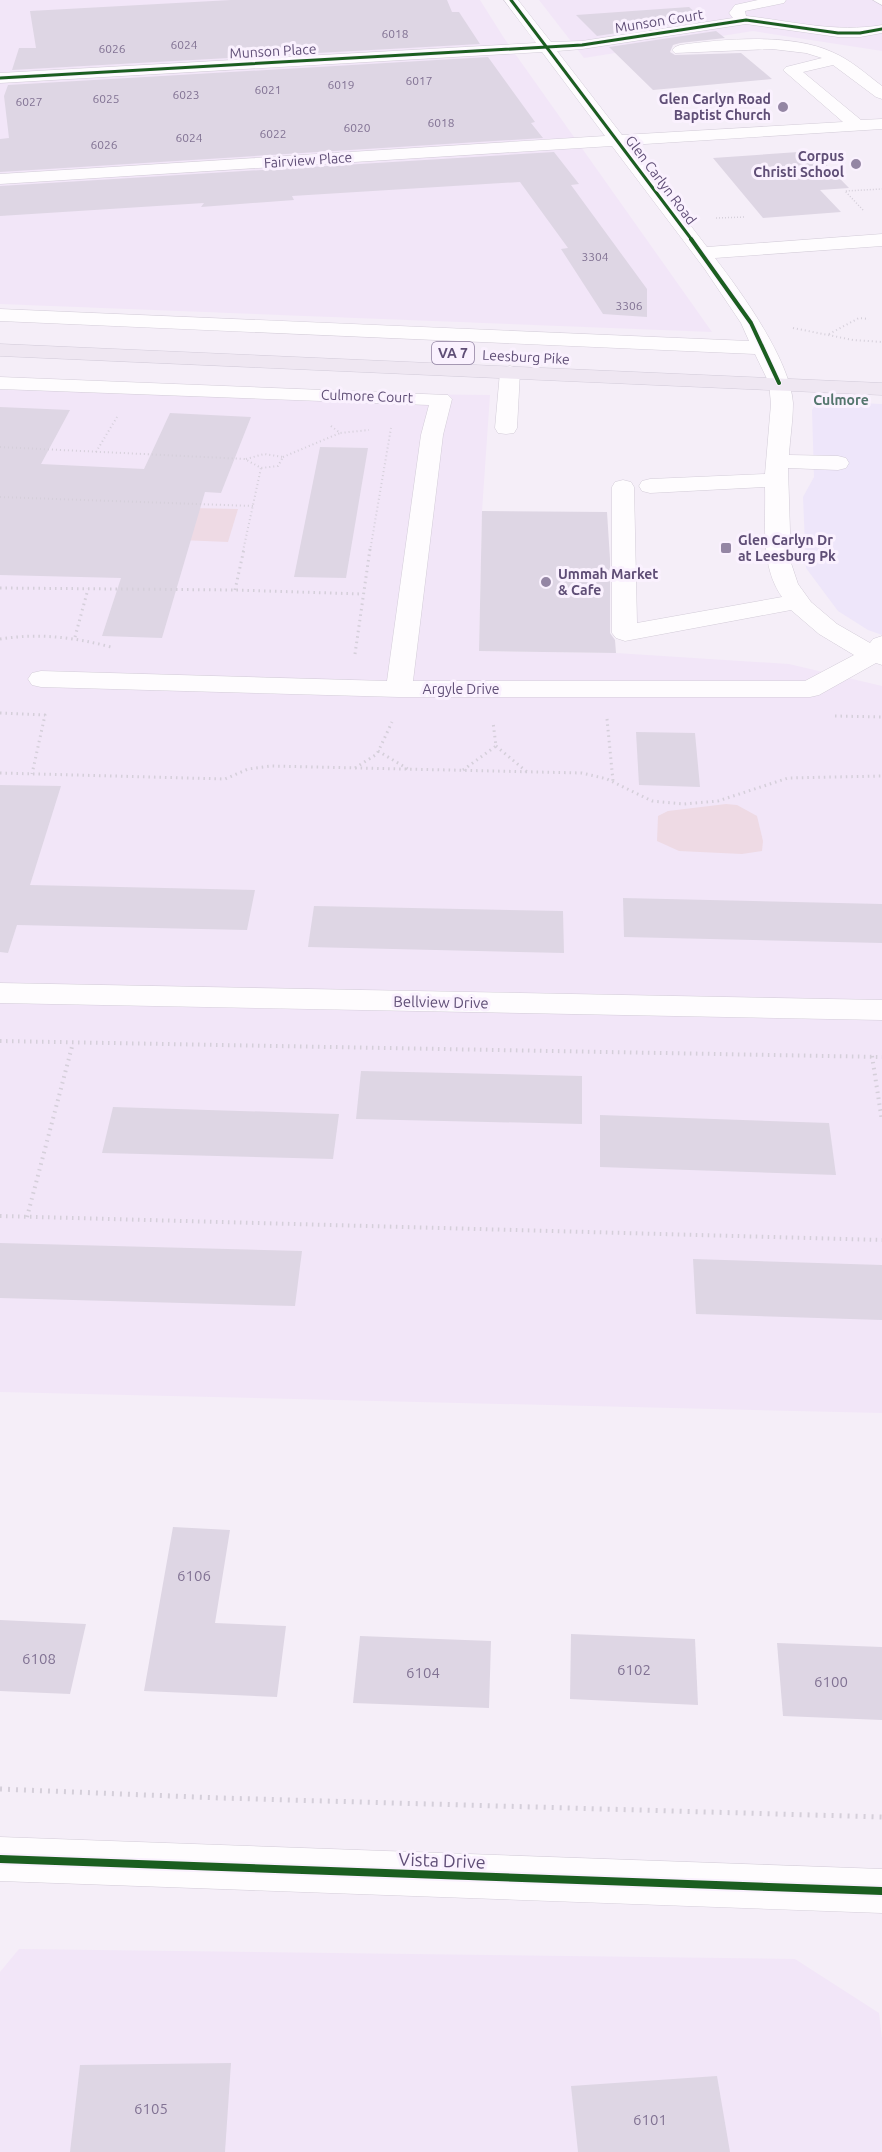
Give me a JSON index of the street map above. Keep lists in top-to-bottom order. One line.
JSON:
{"streets":{"main road":["VA 7","Leesburg Pike"],"street":["Munson Court","Munson Place","Fairview Place","Glen Carlyn Road","Culmore Court","Argyle Drive","Bellview Drive","Vista Drive"]},"crossings":[["Munson Court","Munson Place"],["Munson Court","Glen Carlyn Road"],["Munson Place","Glen Carlyn Road"],["Fairview Place","Glen Carlyn Road"],["Glen Carlyn Road","Leesburg Pike"],["Glen Carlyn Road","Argyle Drive"],["Culmore Court","Argyle Drive"]],"districts":["Culmore"],"places":{"other":["Glen Carlyn Road Baptist Church","Corpus Christi School","Ummah Market & Cafe"],"transit":["Glen Carlyn Dr at Leesburg Pk"]},"house_numbers":["6018","6024","6026","6017","6019","6021","6023","6025","6027","6018","6020","6022","6024","6026","3304","3306","6106","6108","6102","6104","6100","6105","6101"]}
